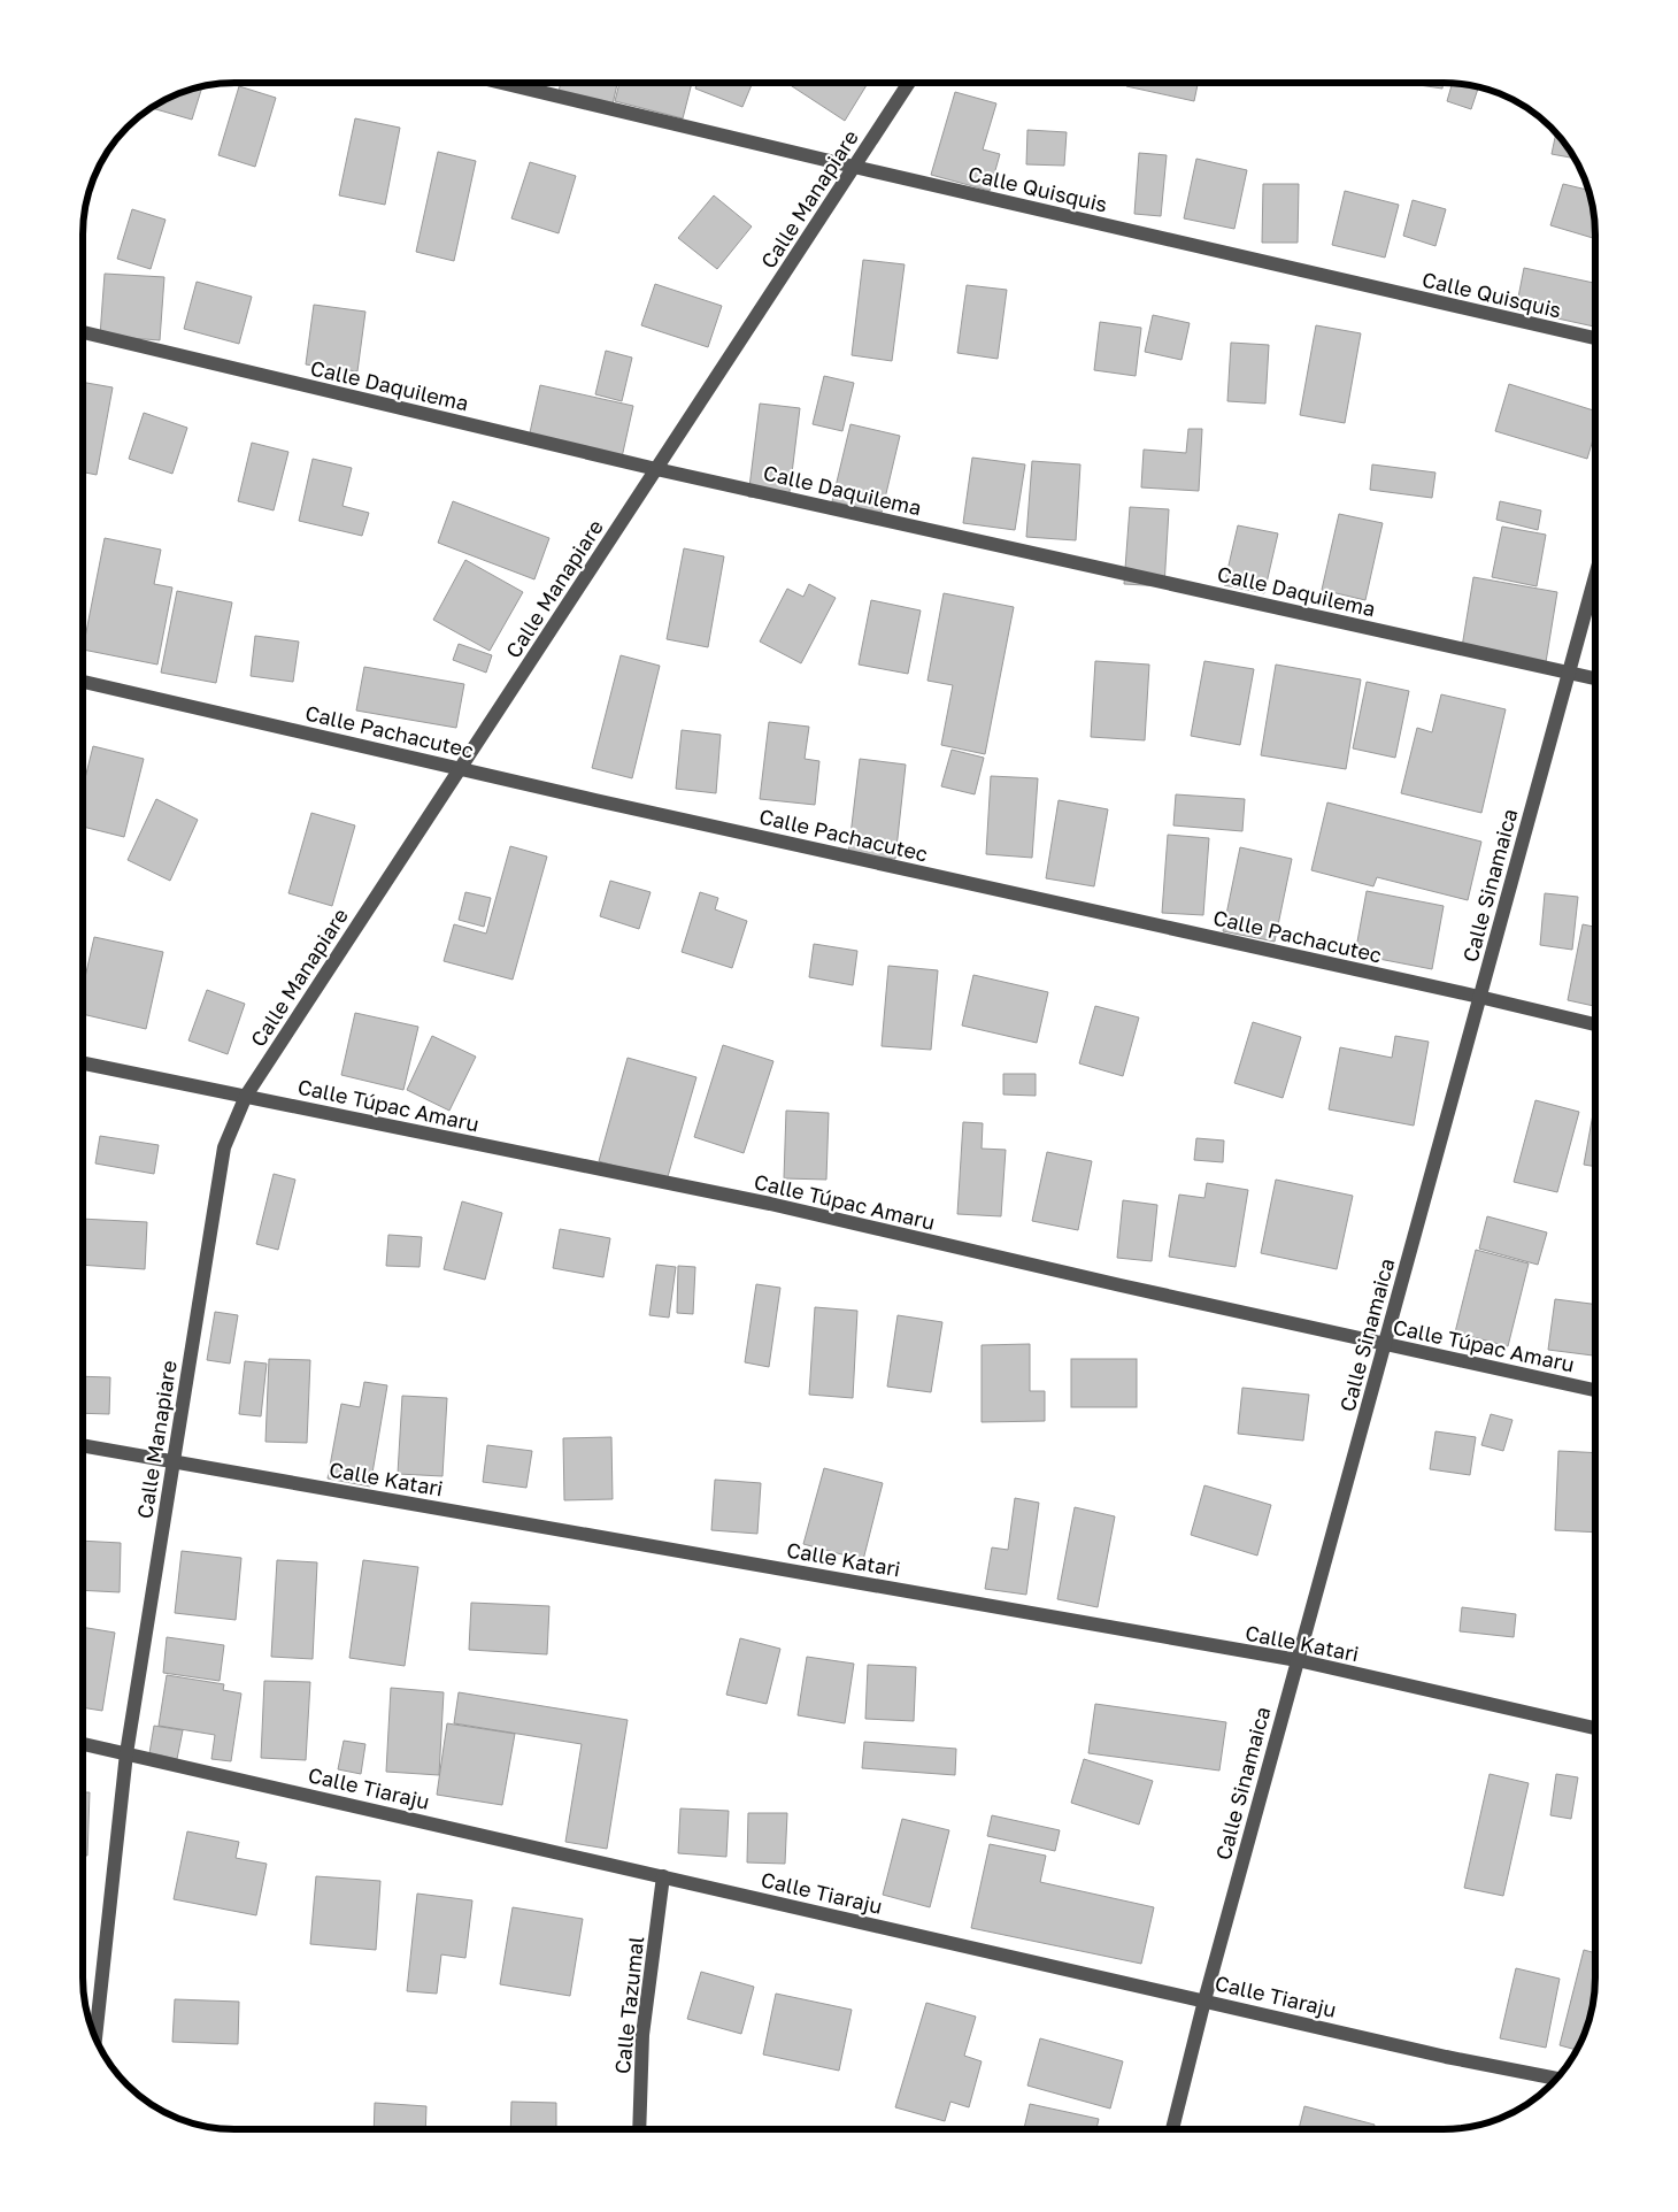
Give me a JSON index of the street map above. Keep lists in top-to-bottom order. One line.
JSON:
{"streets":{"street":["Calle Quisquis","Calle Manapiare","Calle Daquilema","Calle Pachacutec","Calle Sinamaica","Calle Túpac Amaru","Calle Katari","Calle Tiaraju","Calle Tazumal"]},"crossings":[["Calle Quisquis","Calle Manapiare"],["Calle Manapiare","Calle Daquilema"],["Calle Manapiare","Calle Pachacutec"],["Calle Manapiare","Calle Túpac Amaru"],["Calle Manapiare","Calle Katari"],["Calle Manapiare","Calle Tiaraju"],["Calle Daquilema","Calle Sinamaica"],["Calle Pachacutec","Calle Sinamaica"],["Calle Sinamaica","Calle Túpac Amaru"],["Calle Sinamaica","Calle Katari"],["Calle Sinamaica","Calle Tiaraju"],["Calle Tiaraju","Calle Tazumal"]]}
